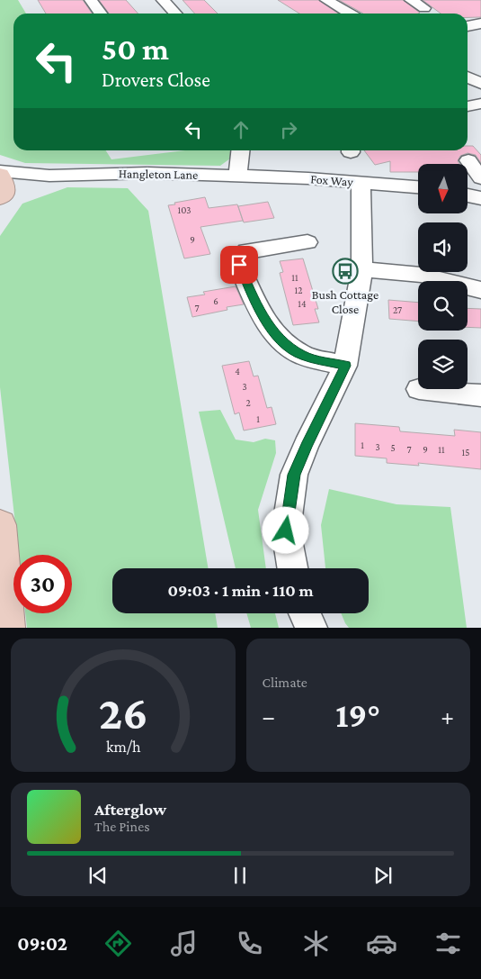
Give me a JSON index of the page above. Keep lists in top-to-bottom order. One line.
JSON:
{"streets":{"street":["Hangleton Lane","Fox Way"]},"crossings":[["Hangleton Lane","Fox Way"]],"places":{"bus stop":["Bush Cottage Close"]},"house_numbers":["103","9","11","12","6","14","7","27","4","3","2","1","1","3","5","7","9","11","15"],"north":"bottom","page":{"turn":["50 m","Drovers Close"],"limit":"30","trip":"09:03 · 1 min · 110 m","tile":"Climate","heat":["−","19°","+"],"song":["Afterglow","The Pines"],"tabs":"09:02","gauge":["26","km/h"]}}
